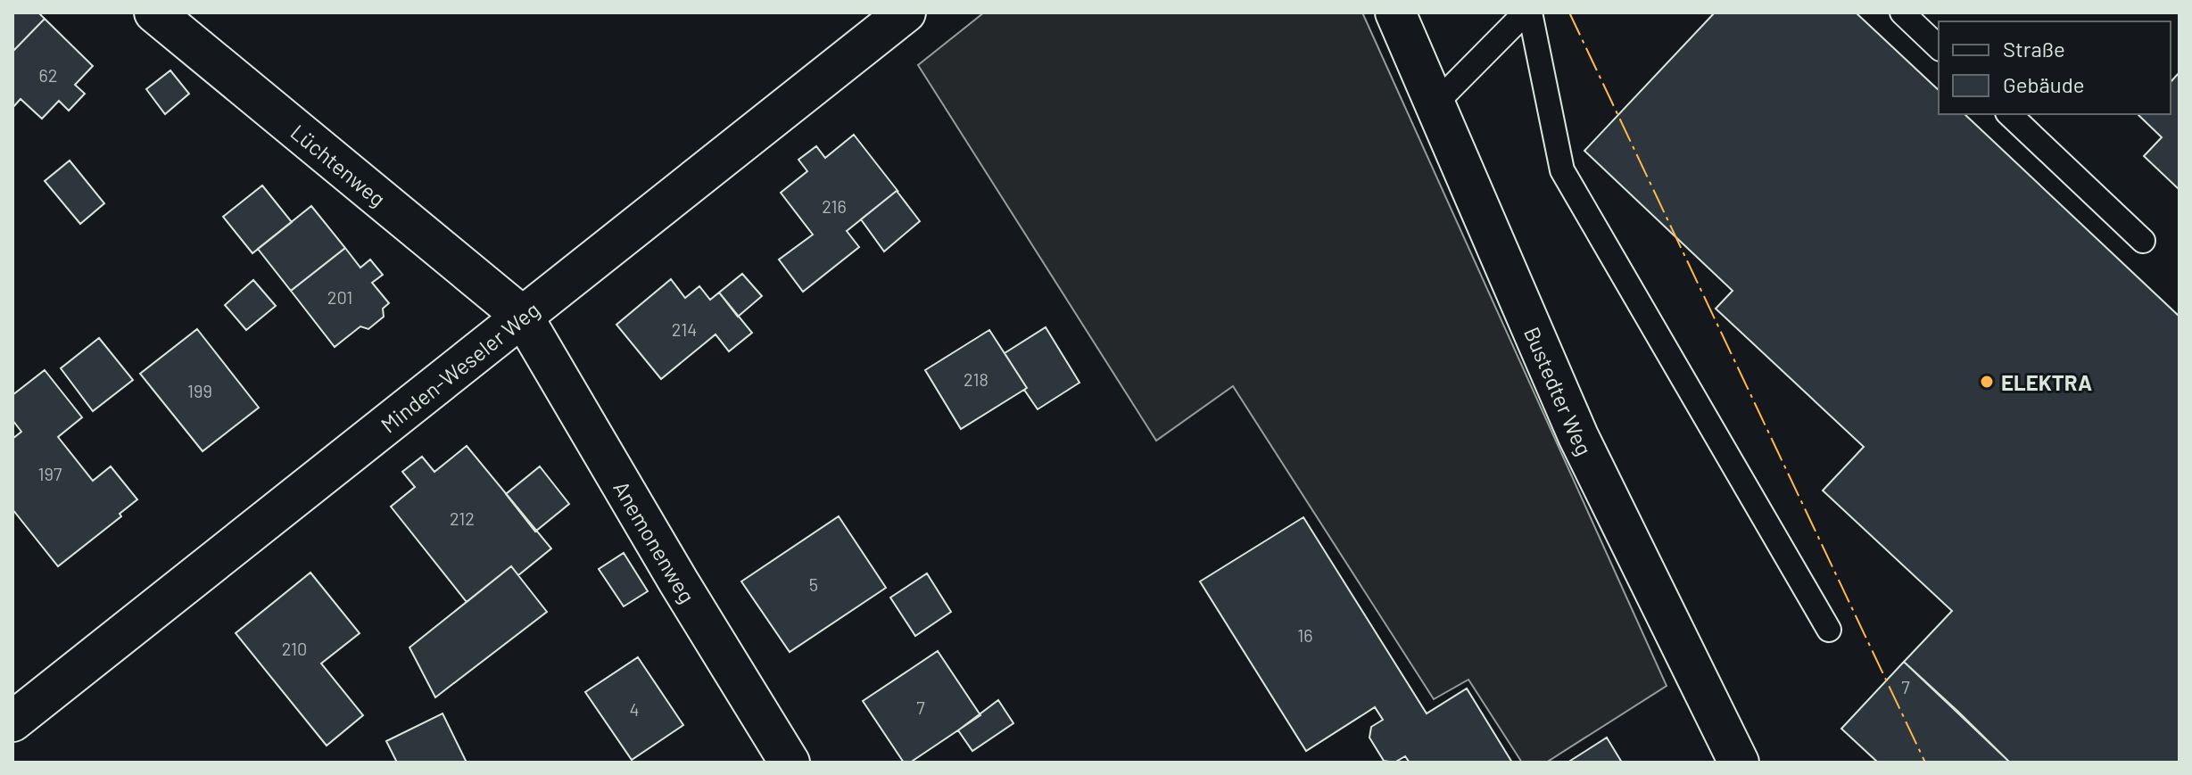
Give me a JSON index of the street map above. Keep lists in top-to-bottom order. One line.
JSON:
{"streets":{"street":["Lüchtenweg","Minden-Weseler Weg","Bustedter Weg","Anemonenweg"]},"crossings":[["Lüchtenweg","Minden-Weseler Weg"],["Lüchtenweg","Anemonenweg"],["Minden-Weseler Weg","Anemonenweg"]],"places":["ELEKTRA"],"house_numbers":["62","216","201","214","218","199","197","212","5","16","210","7","7","4"],"legend":["Straße","Gebäude"]}
